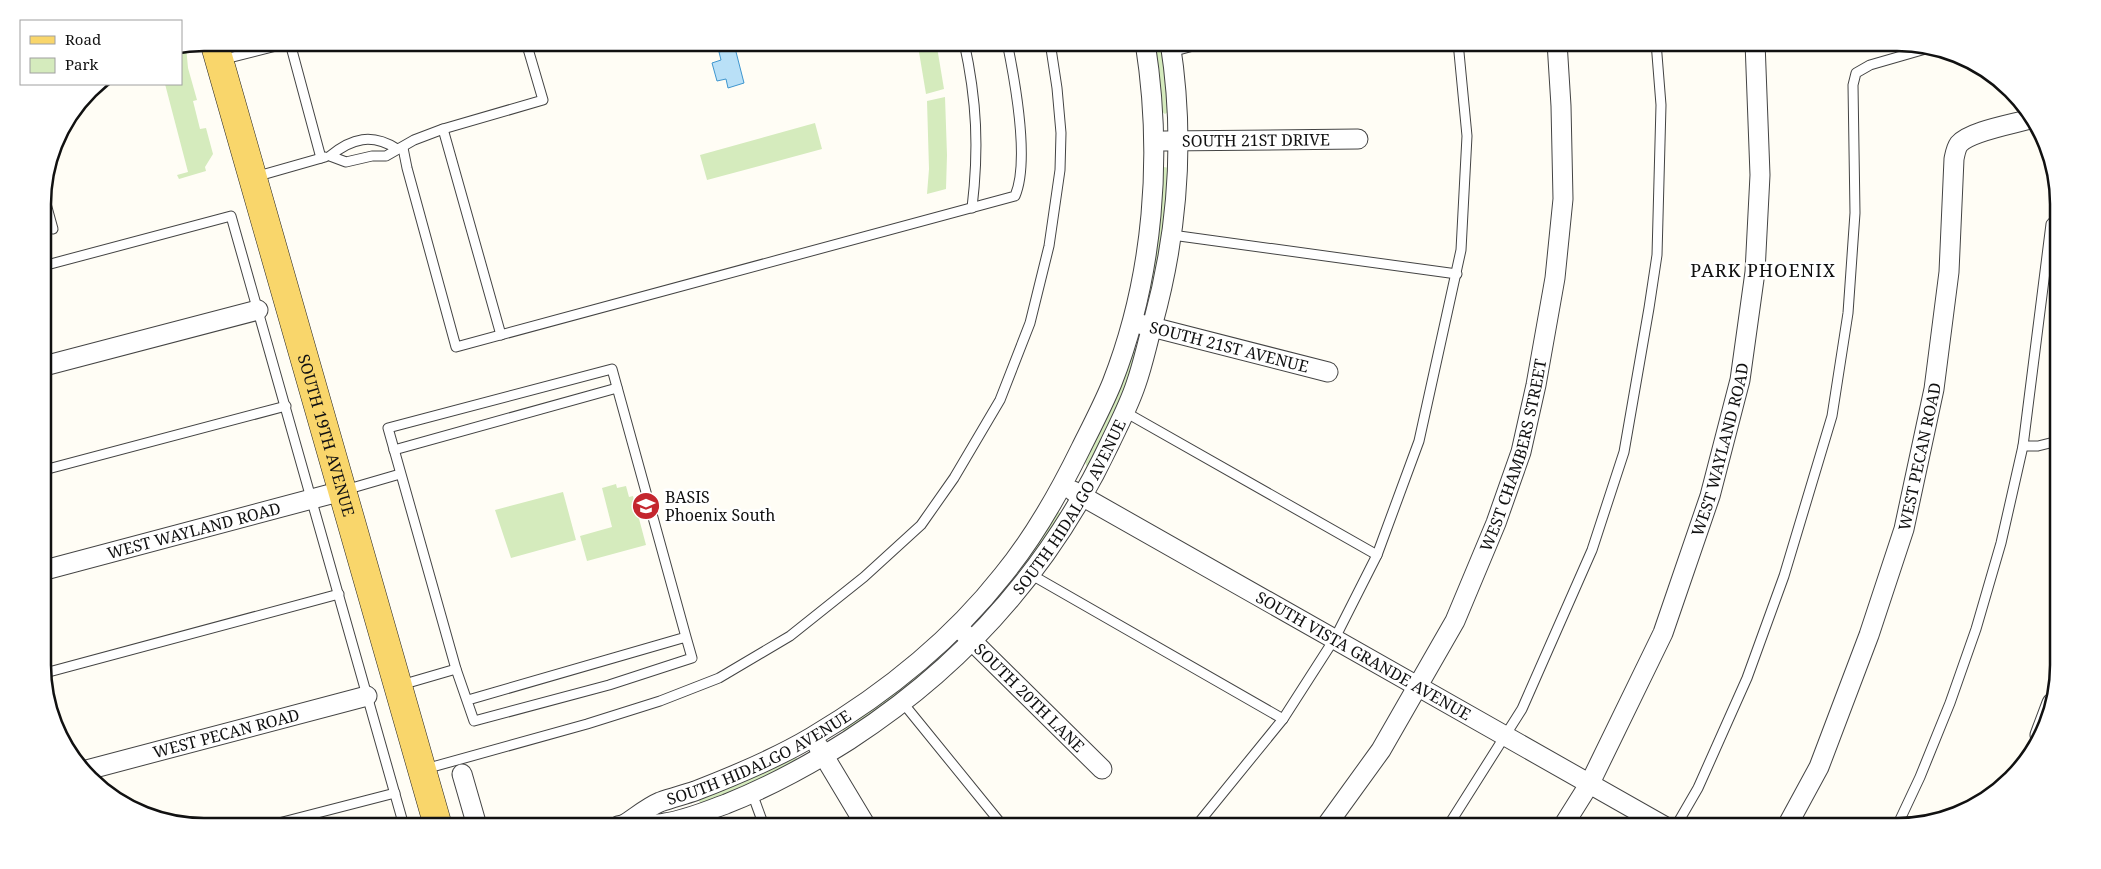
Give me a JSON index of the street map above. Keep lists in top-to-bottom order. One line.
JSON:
{"streets":{"main road":["SOUTH 19TH AVENUE"],"street":["SOUTH 21ST DRIVE","SOUTH 21ST AVENUE","WEST WAYLAND ROAD","WEST CHAMBERS STREET","WEST PECAN ROAD","SOUTH HIDALGO AVENUE","SOUTH VISTA GRANDE AVENUE","SOUTH 20TH LANE"]},"crossings":[["SOUTH 21ST DRIVE","SOUTH HIDALGO AVENUE"],["SOUTH 21ST AVENUE","SOUTH HIDALGO AVENUE"],["SOUTH 19TH AVENUE","WEST WAYLAND ROAD"],["WEST WAYLAND ROAD","SOUTH VISTA GRANDE AVENUE"],["WEST CHAMBERS STREET","SOUTH VISTA GRANDE AVENUE"],["SOUTH HIDALGO AVENUE","SOUTH VISTA GRANDE AVENUE"],["SOUTH HIDALGO AVENUE","SOUTH 20TH LANE"]],"districts":["PARK PHOENIX"],"places":{"school or university":["BASIS Phoenix South"]},"legend":["Road","Park"]}
